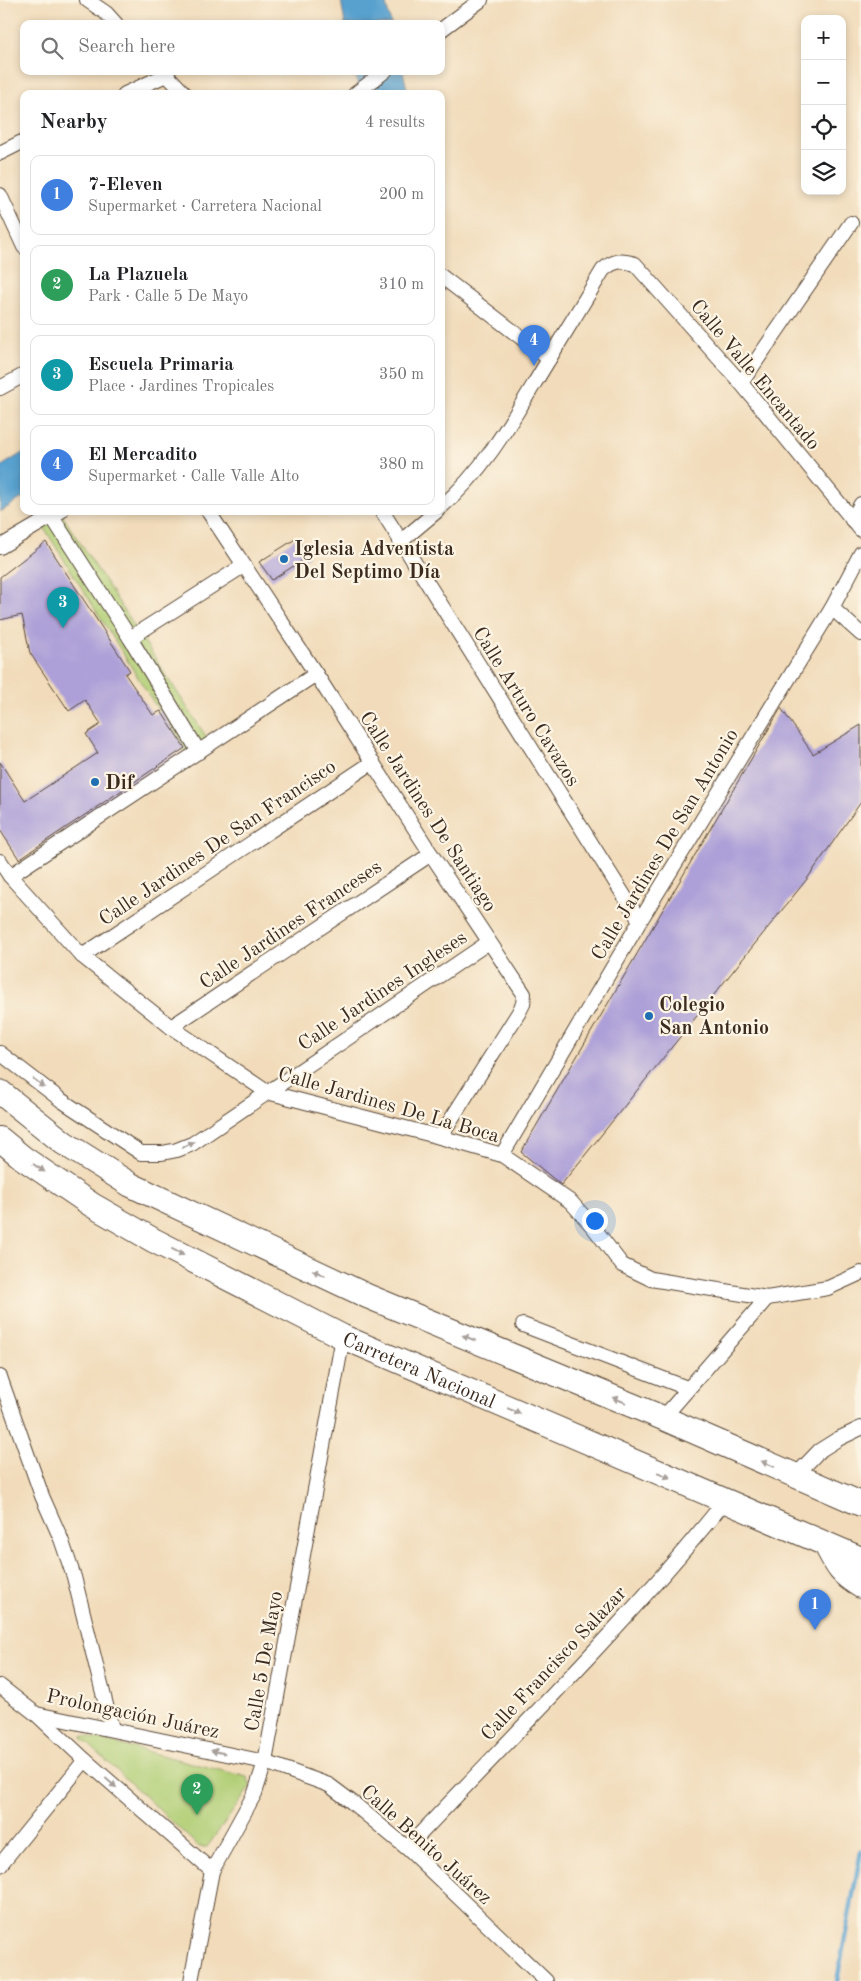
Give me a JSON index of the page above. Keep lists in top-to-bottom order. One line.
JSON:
{"streets":{"highway":["Carretera Nacional"],"street":["Calle Valle Encantado","Calle Arturo Cavazos","Calle Jardines De Santiago","Calle Jardines De San Francisco","Calle Jardines De San Antonio","Calle Jardines Franceses","Calle Jardines Ingleses","Calle Jardines De La Boca","Calle 5 De Mayo","Calle Francisco Salazar","Prolongación Juárez","Calle Benito Juárez"]},"crossings":[["Calle Arturo Cavazos","Calle Jardines De San Antonio"],["Calle Jardines De Santiago","Calle Jardines De San Francisco"],["Calle Jardines De Santiago","Calle Jardines Franceses"],["Calle Jardines De Santiago","Calle Jardines Ingleses"],["Calle Jardines De Santiago","Calle Jardines De La Boca"],["Calle Jardines De San Francisco","Calle Jardines De La Boca"],["Calle Jardines De San Antonio","Calle Jardines De La Boca"],["Calle Jardines Franceses","Calle Jardines De La Boca"],["Calle Jardines Ingleses","Calle Jardines De La Boca"],["Carretera Nacional","Calle 5 De Mayo"],["Carretera Nacional","Calle Francisco Salazar"],["Calle 5 De Mayo","Prolongación Juárez"],["Calle 5 De Mayo","Calle Benito Juárez"],["Calle Francisco Salazar","Calle Benito Juárez"],["Prolongación Juárez","Calle Benito Juárez"]],"one_way":["Calle Jardines Ingleses","Prolongación Juárez"],"places":["Iglesia Adventista Del Septimo Día","Dif","Colegio San Antonio"],"page":{"map_buttons":["+","−"],"search":"Search here","heading":["Nearby","4 results"],"list":[{"mark":"1","name":"7-Eleven","note":"Supermarket · Carretera Nacional","value":"200 m"},{"mark":"2","name":"La Plazuela","note":"Park · Calle 5 De Mayo","value":"310 m"},{"mark":"3","name":"Escuela Primaria","note":"Place · Jardines Tropicales","value":"350 m"},{"mark":"4","name":"El Mercadito","note":"Supermarket · Calle Valle Alto","value":"380 m"}],"pins":["4","3","1","2"]}}
